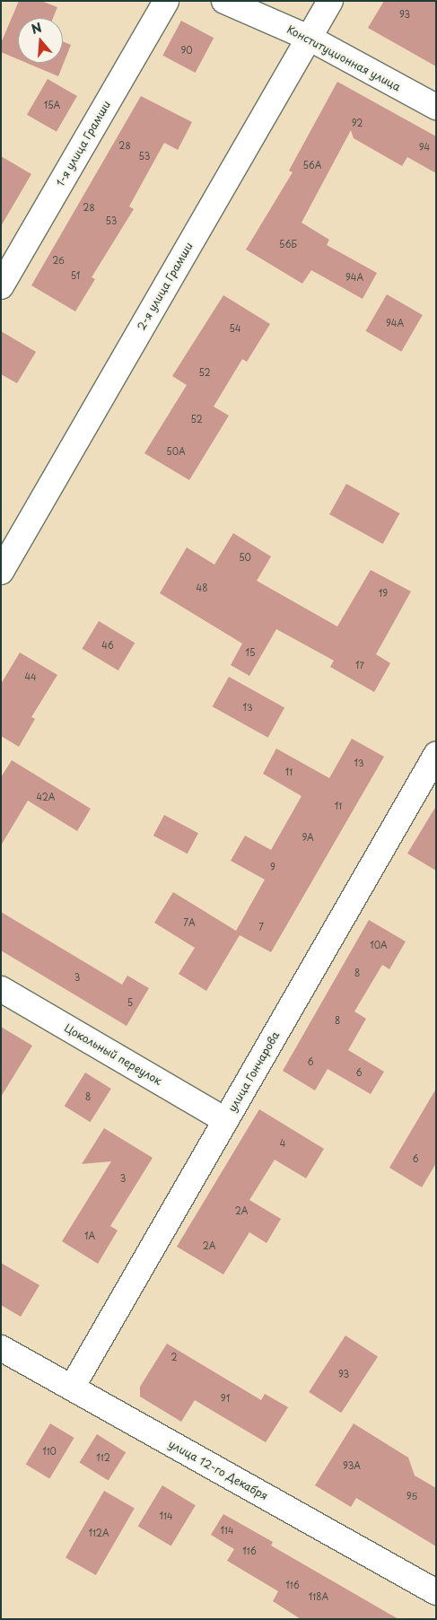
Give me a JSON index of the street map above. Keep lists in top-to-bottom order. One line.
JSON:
{"streets":{"street":["Конституционная улица","1-я улица Грамши","2-я улица Грамши","Цокольный переулок","улица Гончарова","улица 12-го Декабря"]},"crossings":[["Конституционная улица","2-я улица Грамши"],["Цокольный переулок","улица Гончарова"],["улица Гончарова","улица 12-го Декабря"]],"house_numbers":["93","90","15А","92","28","94","53","56А","28","53","56Б","26","51","94А","94А","54","52","52","50А","50","48","19","46","15","17","44","13","13","11","42А","11","9А","9","7А","7","10А","8","3","5","8","6","6","8","4","6","3","2А","1А","2А","2","93","91","110","112","93А","95","114","114","112А","116","116","118А"],"north":"top"}
